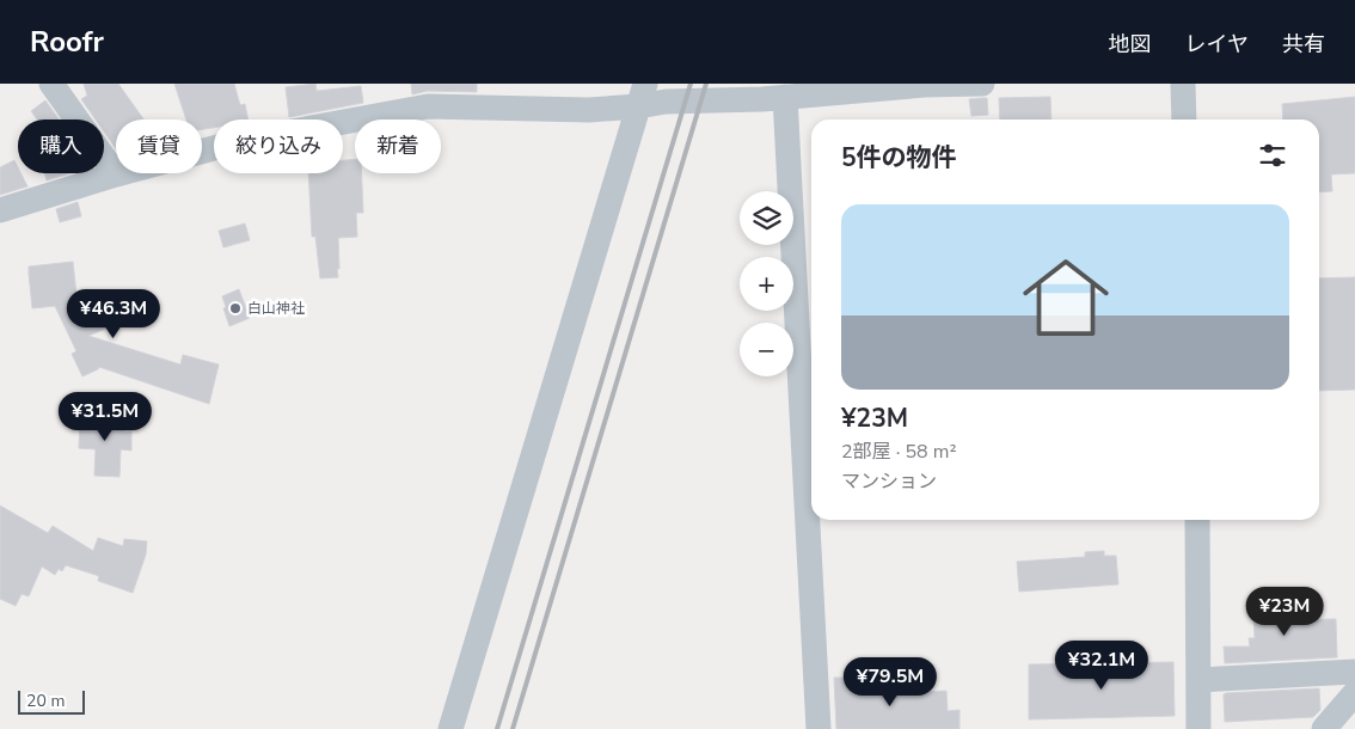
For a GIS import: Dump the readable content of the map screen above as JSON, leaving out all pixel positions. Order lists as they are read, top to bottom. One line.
{"places":["白山神社"],"scale_bar":"20 m","page":{"header":"Roofr","nav":["地図","レイヤ","共有"],"chip":["購入","賃貸","絞り込み","新着"],"heading":"5件の物件","map_buttons":["+","−"],"list":[{"name":"¥23M","note":"2部屋 · 58 m² · マンション"}],"price":["¥46.3M","¥31.5M","¥23M","¥32.1M","¥79.5M"],"scale":"20 m"}}
